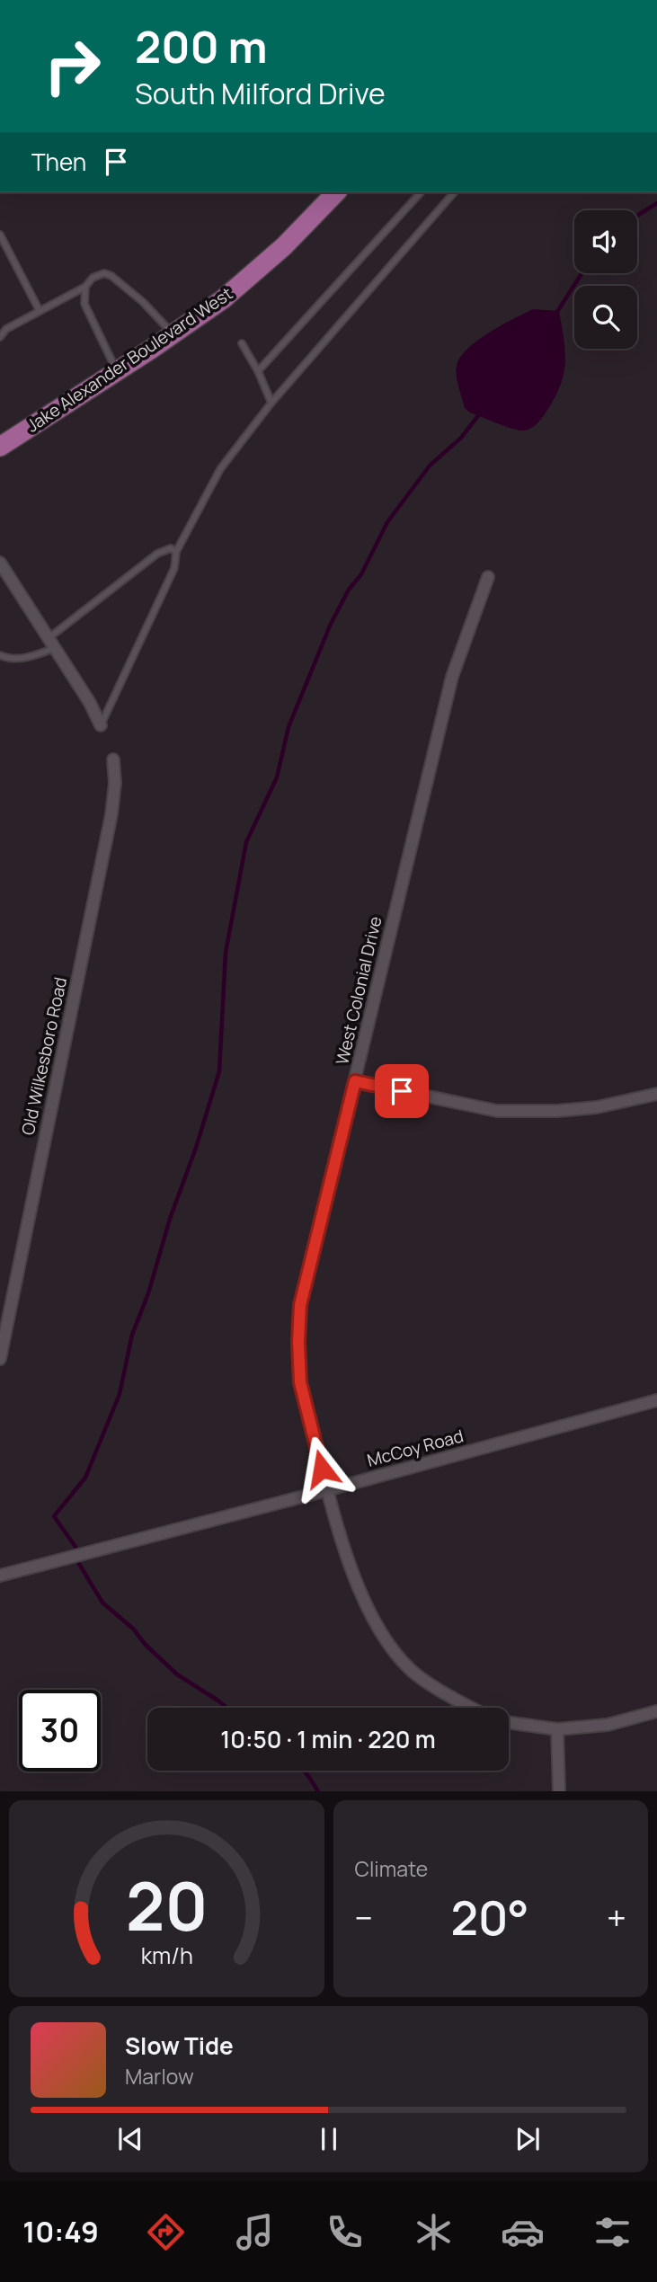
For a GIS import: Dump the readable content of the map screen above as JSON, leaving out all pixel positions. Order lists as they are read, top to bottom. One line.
{"streets":{"highway":["Jake Alexander Boulevard West"],"street":["West Colonial Drive","Old Wilkesboro Road","McCoy Road"]},"crossings":[["West Colonial Drive","McCoy Road"]],"page":{"turn":["200 m","South Milford Drive"],"then":"Then","limit":"30","trip":"10:50 · 1 min · 220 m","tile":"Climate","heat":["−","20°","+"],"song":["Slow Tide","Marlow"],"tabs":"10:49","gauge":["20","km/h"]}}
